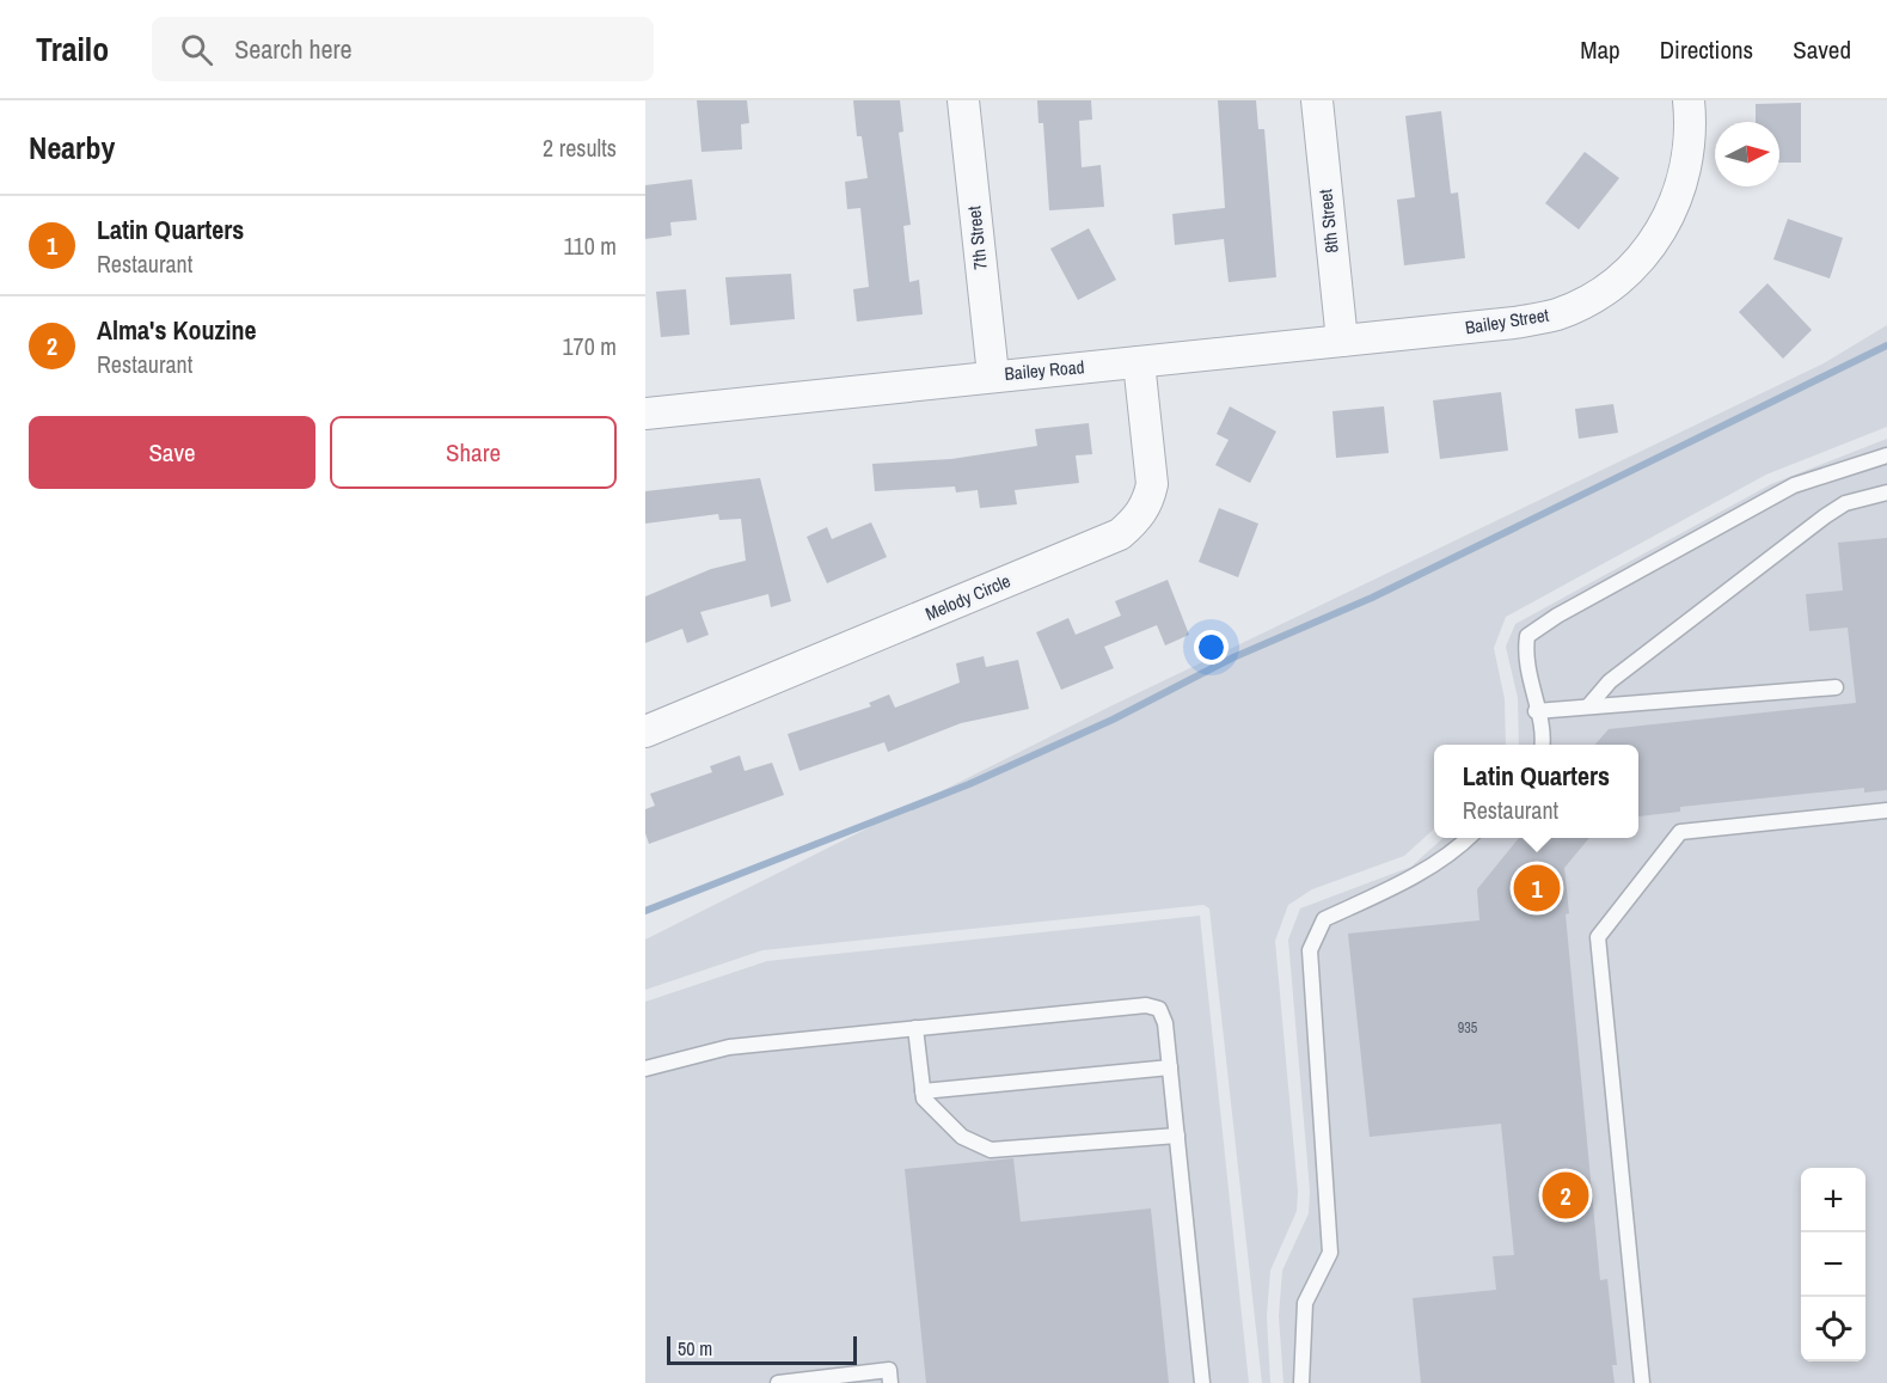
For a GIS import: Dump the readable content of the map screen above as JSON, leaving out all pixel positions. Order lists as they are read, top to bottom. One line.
{"streets":{"street":["8th Street","7th Street","Bailey Street","Bailey Road","Melody Circle"]},"crossings":[["8th Street","Bailey Road"],["7th Street","Bailey Road"],["Bailey Street","Bailey Road"],["Bailey Road","Melody Circle"]],"house_numbers":["935"],"scale_bar":"50 m","north":"right","page":{"header":"Trailo","search":"Search here","nav":["Map","Directions","Saved"],"heading":["Nearby","2 results"],"list":[{"mark":"1","name":"Latin Quarters","note":"Restaurant","value":"110 m"},{"mark":"2","name":"Alma's Kouzine","note":"Restaurant","value":"170 m"}],"buttons":["Save","Share"],"popup":["Latin Quarters","Restaurant"],"pins":["1","2"],"map_buttons":["+","−"],"scale":"50 m"}}
